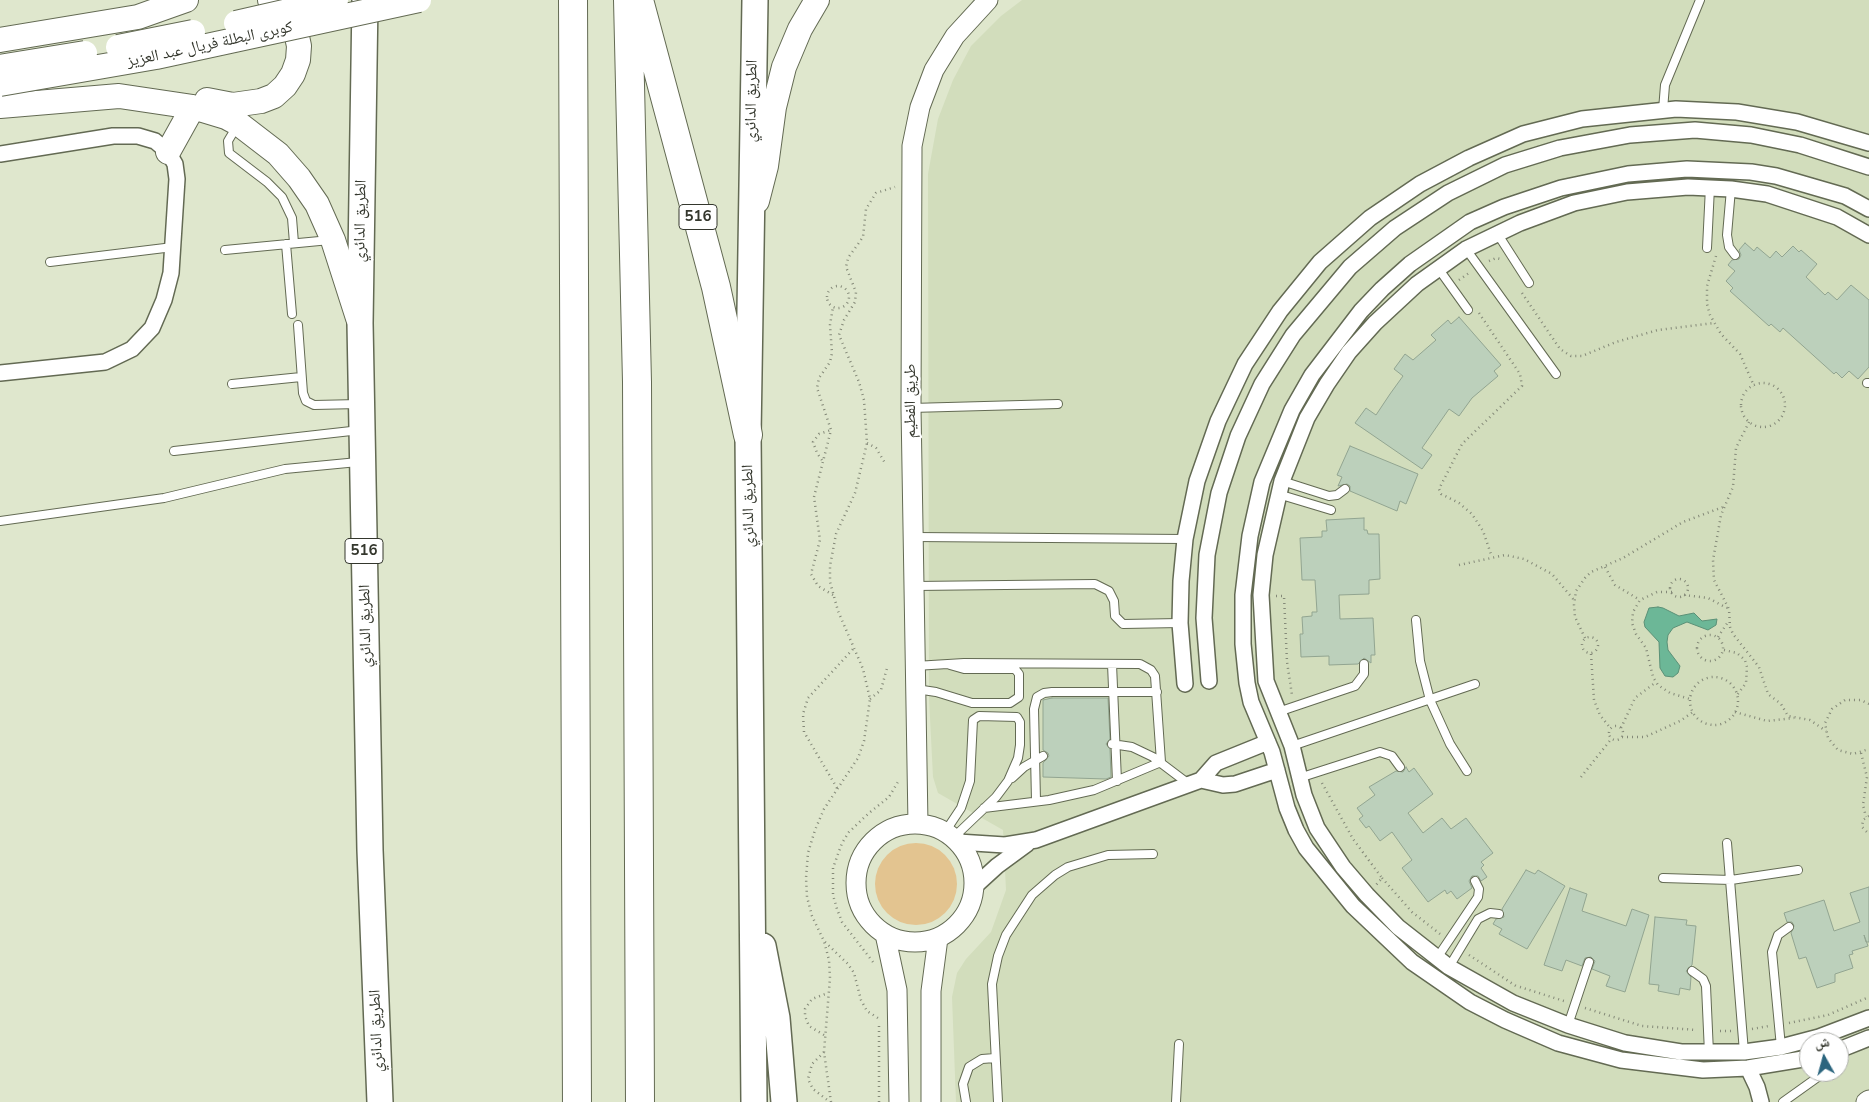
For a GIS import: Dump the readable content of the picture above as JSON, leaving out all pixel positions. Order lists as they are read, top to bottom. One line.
{"streets":{"highway":["الطريق الدائري","516"],"main road":["كوبرى البطلة فريال عبد العزيز"],"street":["طريق الفطيم"]},"crossings":[["الطريق الدائري","516"]],"north":"top"}
